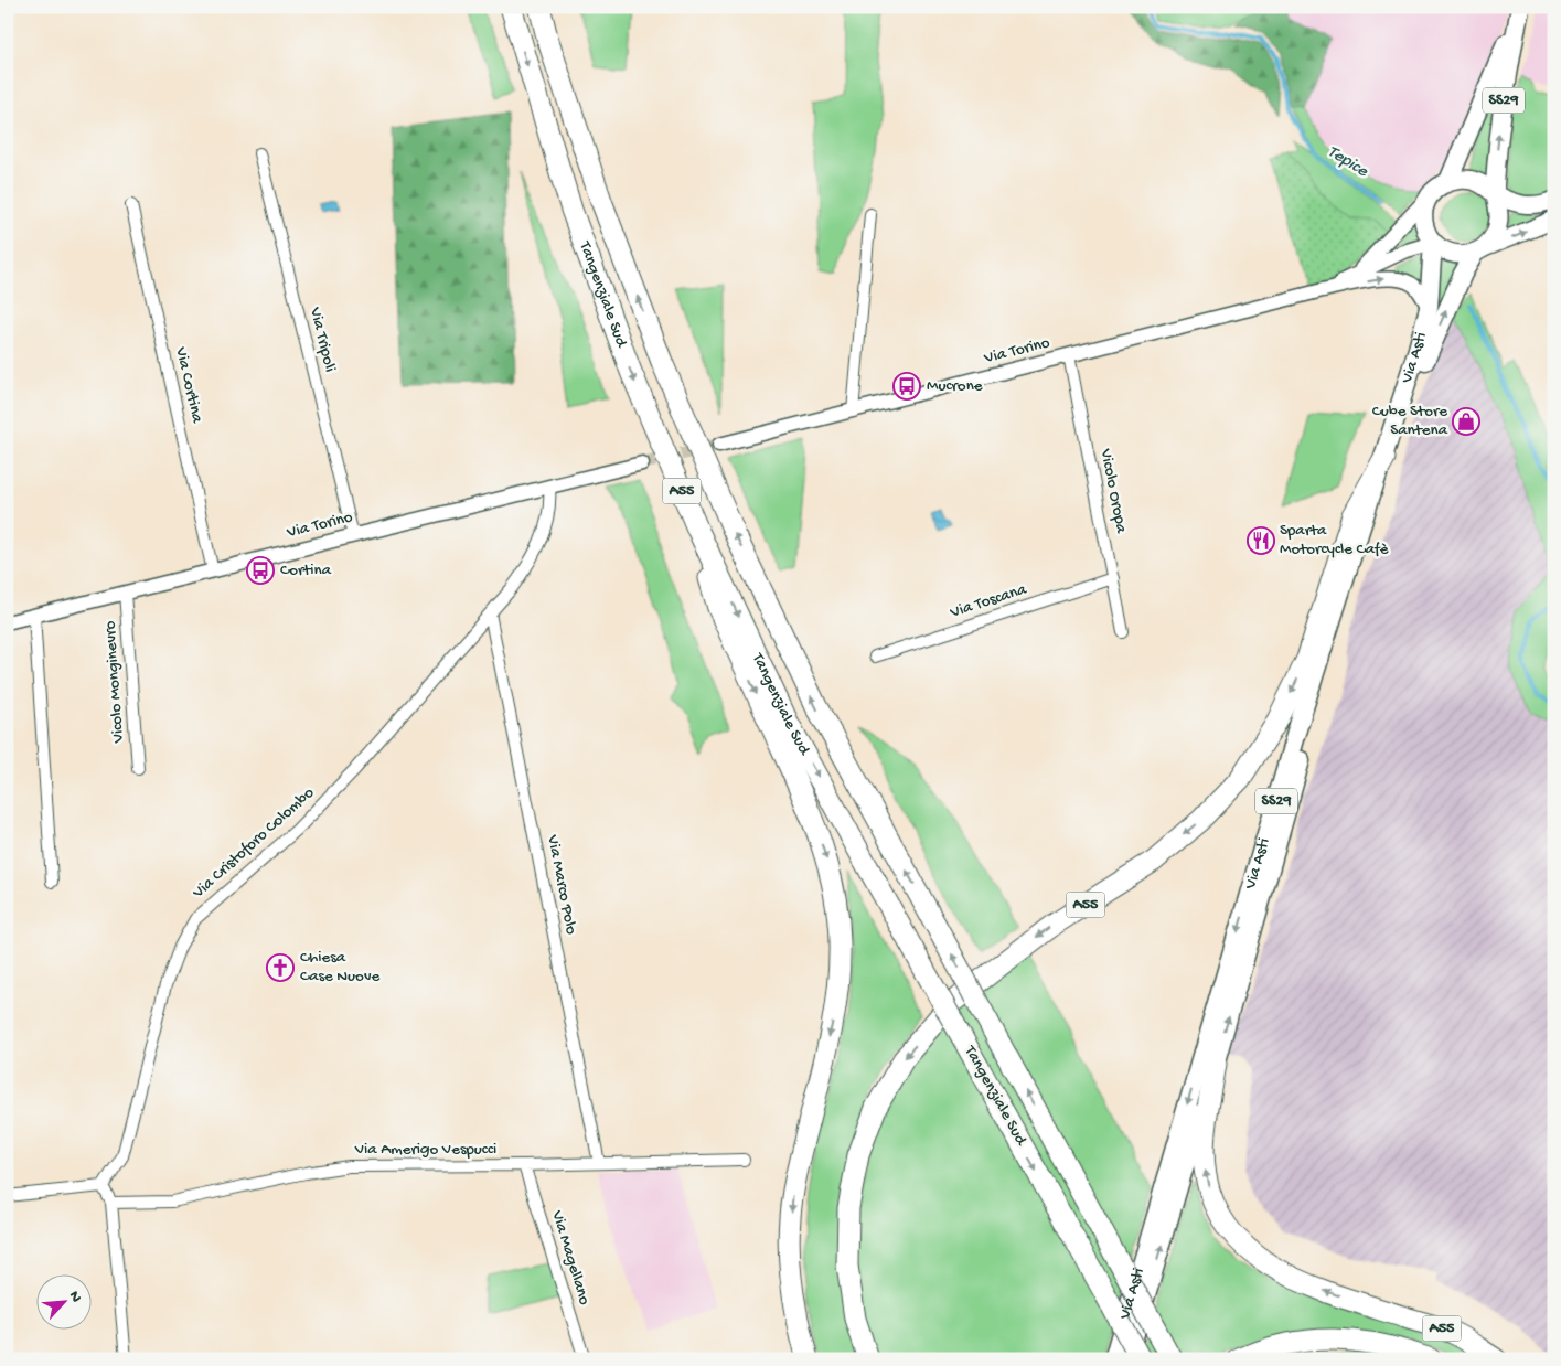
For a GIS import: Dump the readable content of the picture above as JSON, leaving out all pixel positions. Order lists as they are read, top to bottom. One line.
{"streets":{"highway":["Tangenziale Sud","A55"],"main road":["SS29","Via Asti"],"street":["Via Tripoli","Via Torino","Via Cortina","Vicolo Oropa","Via Toscana","Vicolo Monginevro","Via Cristoforo Colombo","Via Marco Polo","Via Amerigo Vespucci","Via Magellano"]},"crossings":[["SS29","Via Torino"],["SS29","Via Asti"],["Via Tripoli","Via Torino"],["Via Torino","Via Asti"],["Via Torino","Via Cortina"],["Via Torino","Vicolo Oropa"],["Via Torino","Vicolo Monginevro"],["Via Torino","Via Cristoforo Colombo"],["Via Asti","A55"],["Vicolo Oropa","Via Toscana"],["Via Cristoforo Colombo","Via Marco Polo"],["Via Marco Polo","Via Amerigo Vespucci"],["Via Amerigo Vespucci","Via Magellano"]],"water":["Tepice"],"places":{"bus stop":["Mucrone","Cortina"],"shop":["Cube Store Santena"],"restaurant":["Sparta Motorcycle Cafè"],"church":["Chiesa Case Nuove"]},"north":"top right"}
